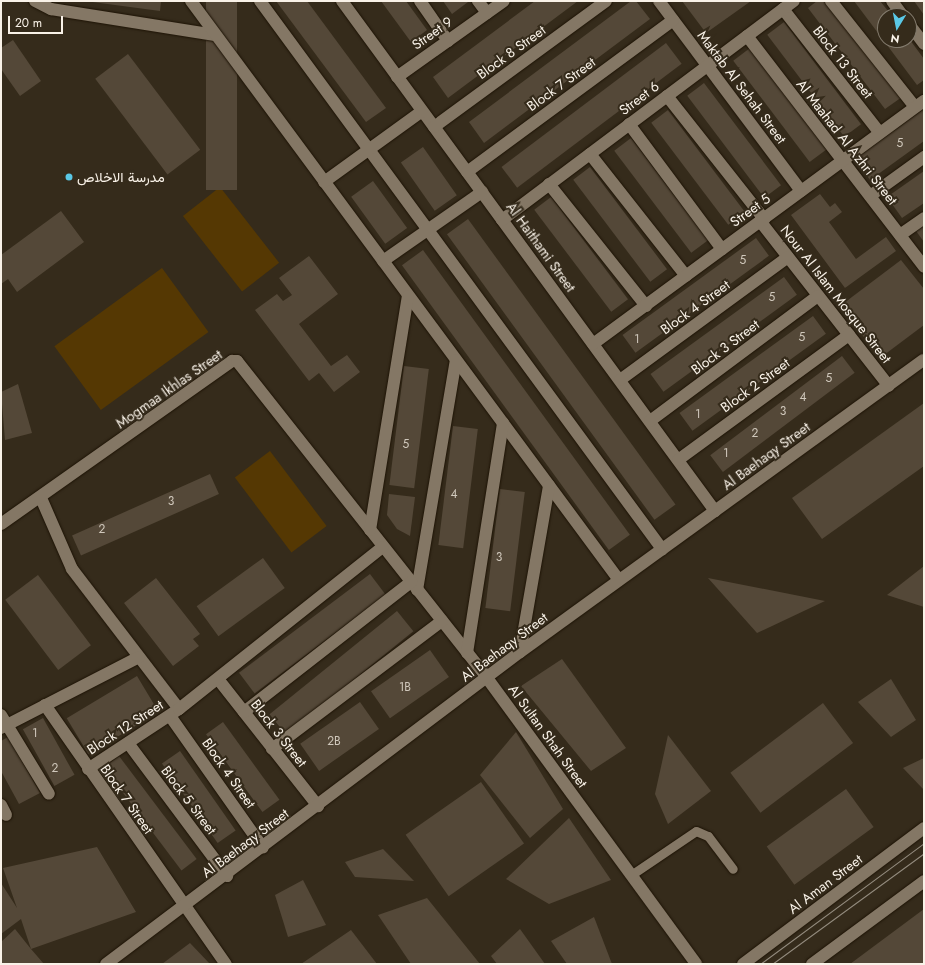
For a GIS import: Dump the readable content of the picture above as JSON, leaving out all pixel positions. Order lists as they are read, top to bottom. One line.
{"streets":{"street":["Street 9","Block 8 Street","Block 13 Street","Block 7 Street","Maktab Al Sehah Street","Street 6","Al Maahad Al Azhri Street","Street 5","Al Haithami Street","Nour Al Islam Mosque Street","Block 4 Street","Block 3 Street","Block 2 Street","Mogmaa Ikhlas Street","Al Baehaqy Street","Block 12 Street","Al Sultan Shah Street","Block 5 Street","Al Aman Street"]},"crossings":[["Street 9","Al Haithami Street"],["Block 8 Street","Al Haithami Street"],["Block 13 Street","Street 6"],["Block 13 Street","Street 5"],["Block 7 Street","Maktab Al Sehah Street"],["Block 7 Street","Al Haithami Street"],["Block 7 Street","Al Baehaqy Street"],["Block 7 Street","Block 12 Street"],["Maktab Al Sehah Street","Street 6"],["Maktab Al Sehah Street","Street 5"],["Street 6","Al Maahad Al Azhri Street"],["Street 6","Al Haithami Street"],["Street 6","Nour Al Islam Mosque Street"],["Al Maahad Al Azhri Street","Street 5"],["Street 5","Al Haithami Street"],["Street 5","Nour Al Islam Mosque Street"],["Al Haithami Street","Block 4 Street"],["Al Haithami Street","Block 3 Street"],["Al Haithami Street","Block 2 Street"],["Al Haithami Street","Al Baehaqy Street"],["Nour Al Islam Mosque Street","Block 4 Street"],["Nour Al Islam Mosque Street","Block 3 Street"],["Nour Al Islam Mosque Street","Block 2 Street"],["Nour Al Islam Mosque Street","Al Baehaqy Street"],["Block 4 Street","Mogmaa Ikhlas Street"],["Block 4 Street","Al Baehaqy Street"],["Block 4 Street","Block 12 Street"],["Block 3 Street","Al Baehaqy Street"],["Block 3 Street","Block 12 Street"],["Mogmaa Ikhlas Street","Al Sultan Shah Street"],["Al Baehaqy Street","Al Sultan Shah Street"],["Al Baehaqy Street","Block 5 Street"],["Block 12 Street","Al Sultan Shah Street"],["Block 12 Street","Block 5 Street"]],"places":["مدرسة الاخلاص"],"house_numbers":["5","5","5","5","1","5","4","3","1","2","5","1","4","3","2","3","1B","1","2B","2"],"scale_bar":"20 m","north":"bottom"}
